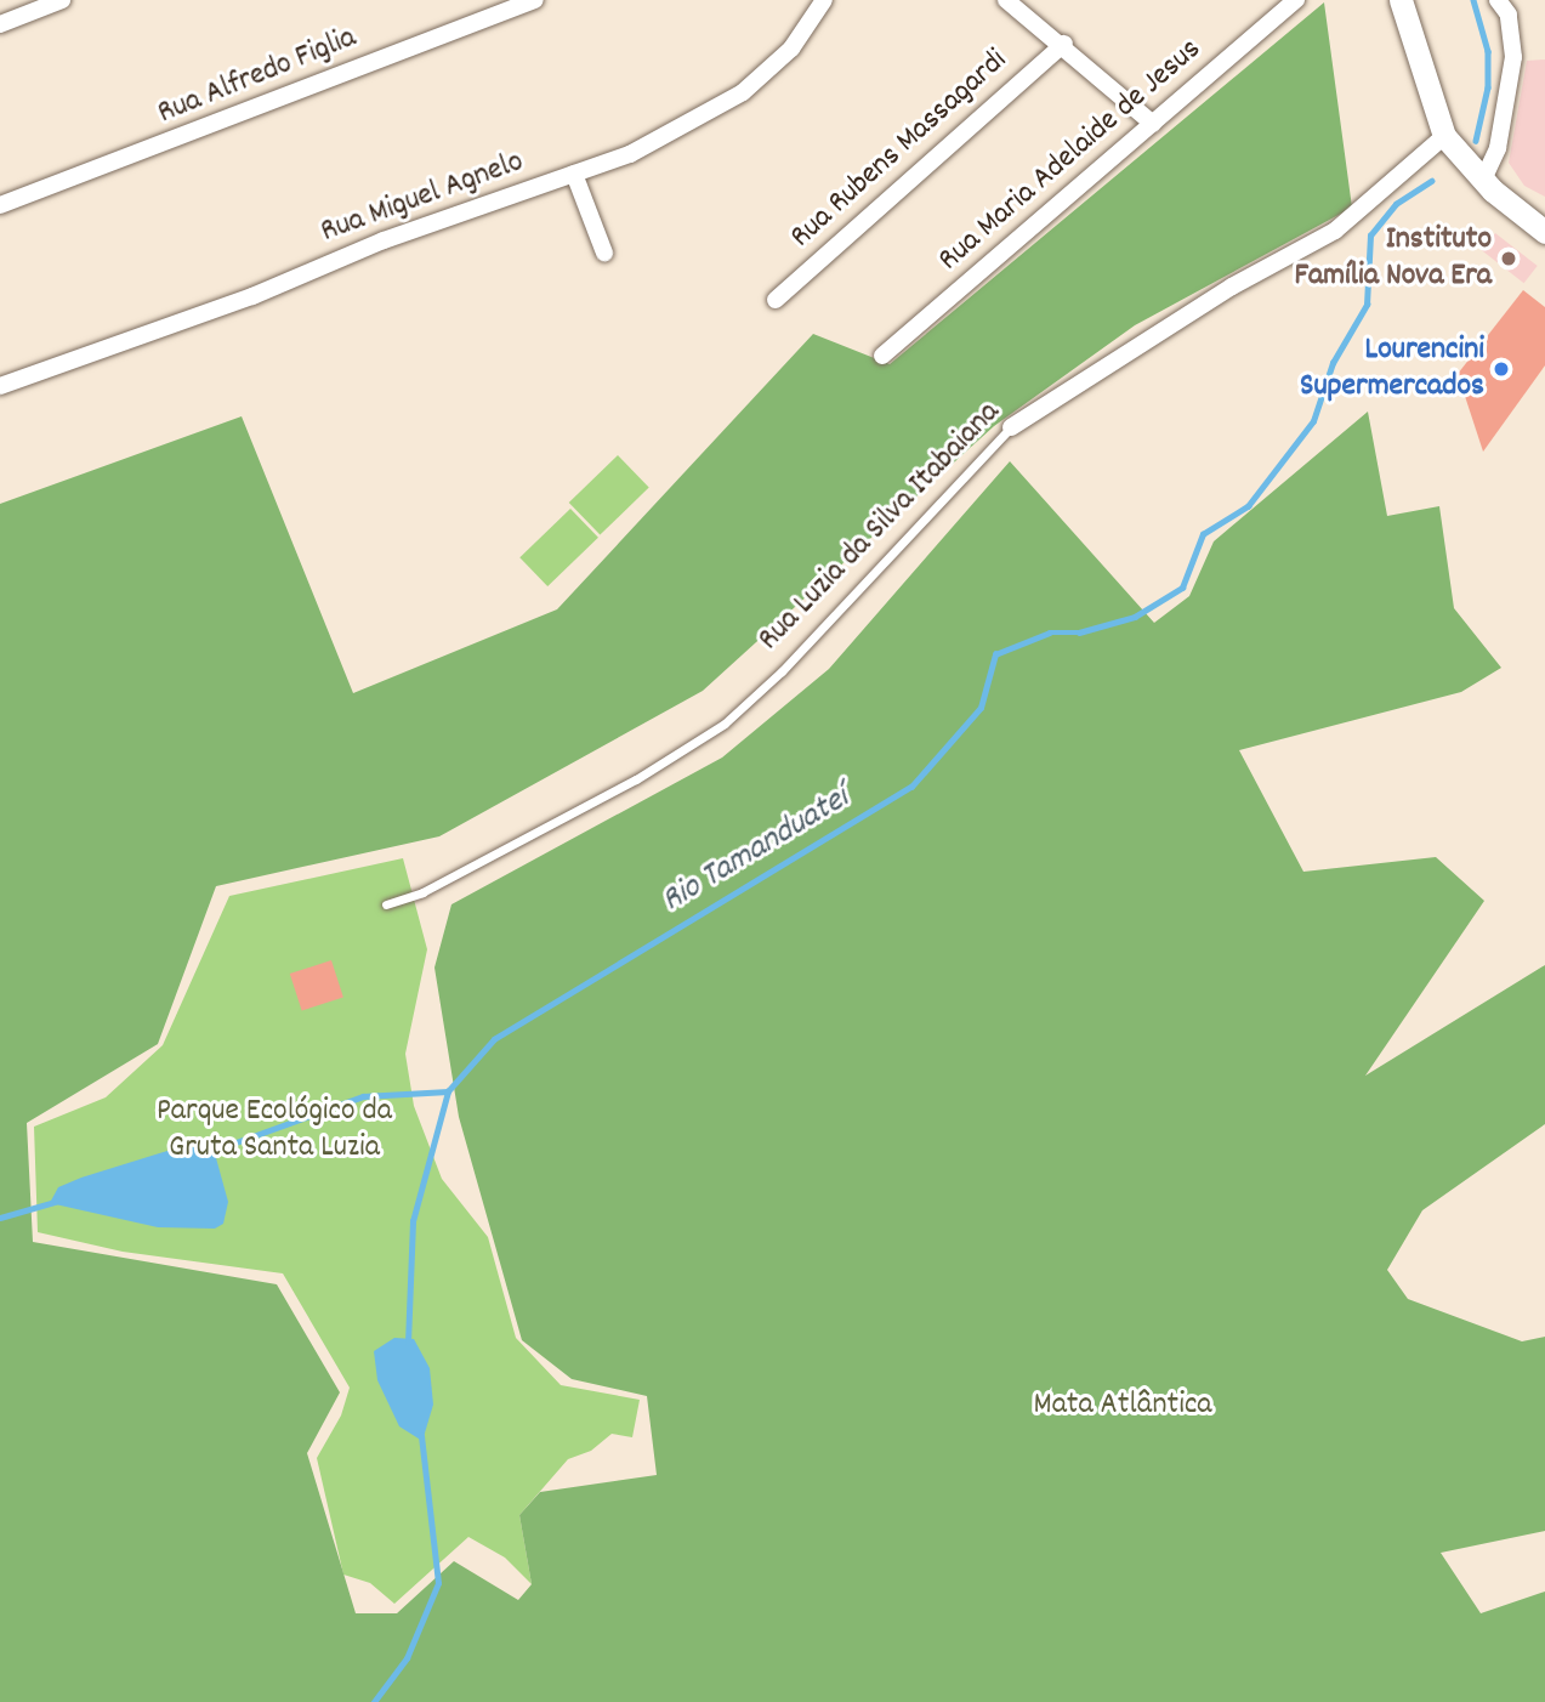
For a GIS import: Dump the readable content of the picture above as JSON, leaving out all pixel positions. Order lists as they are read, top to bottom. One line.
{"streets":{"street":["Rua Alfredo Figlia","Rua Rubens Massagardi","Rua Maria Adelaide de Jesus","Rua Miguel Agnelo","Rua Luzia da Silva Itabaiana"]},"water":["Rio Tamanduateí"],"parks":["Parque Ecológico da Gruta Santa Luzia","Mata Atlântica"],"places":["Instituto Família Nova Era","Lourencini Supermercados"]}
